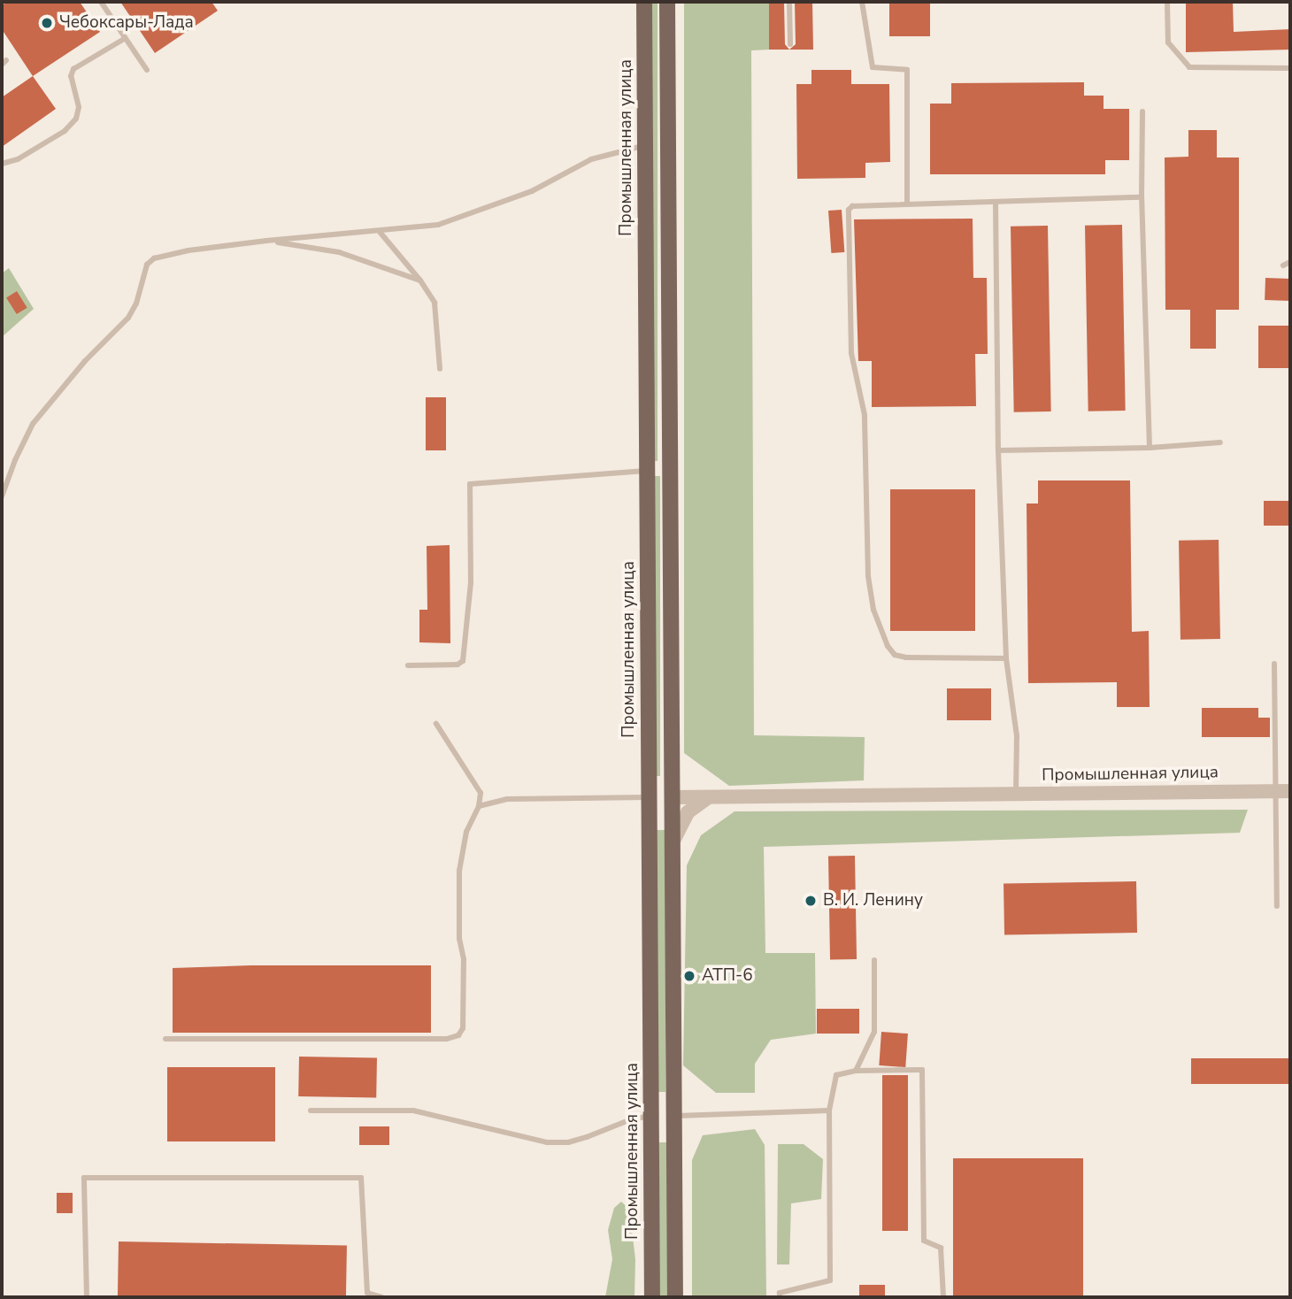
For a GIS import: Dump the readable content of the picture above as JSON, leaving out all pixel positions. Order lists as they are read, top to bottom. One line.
{"streets":{"main road":["Промышленная улица"]},"places":["Чебоксары-Лада","В. И. Ленину","АТП-6"]}
